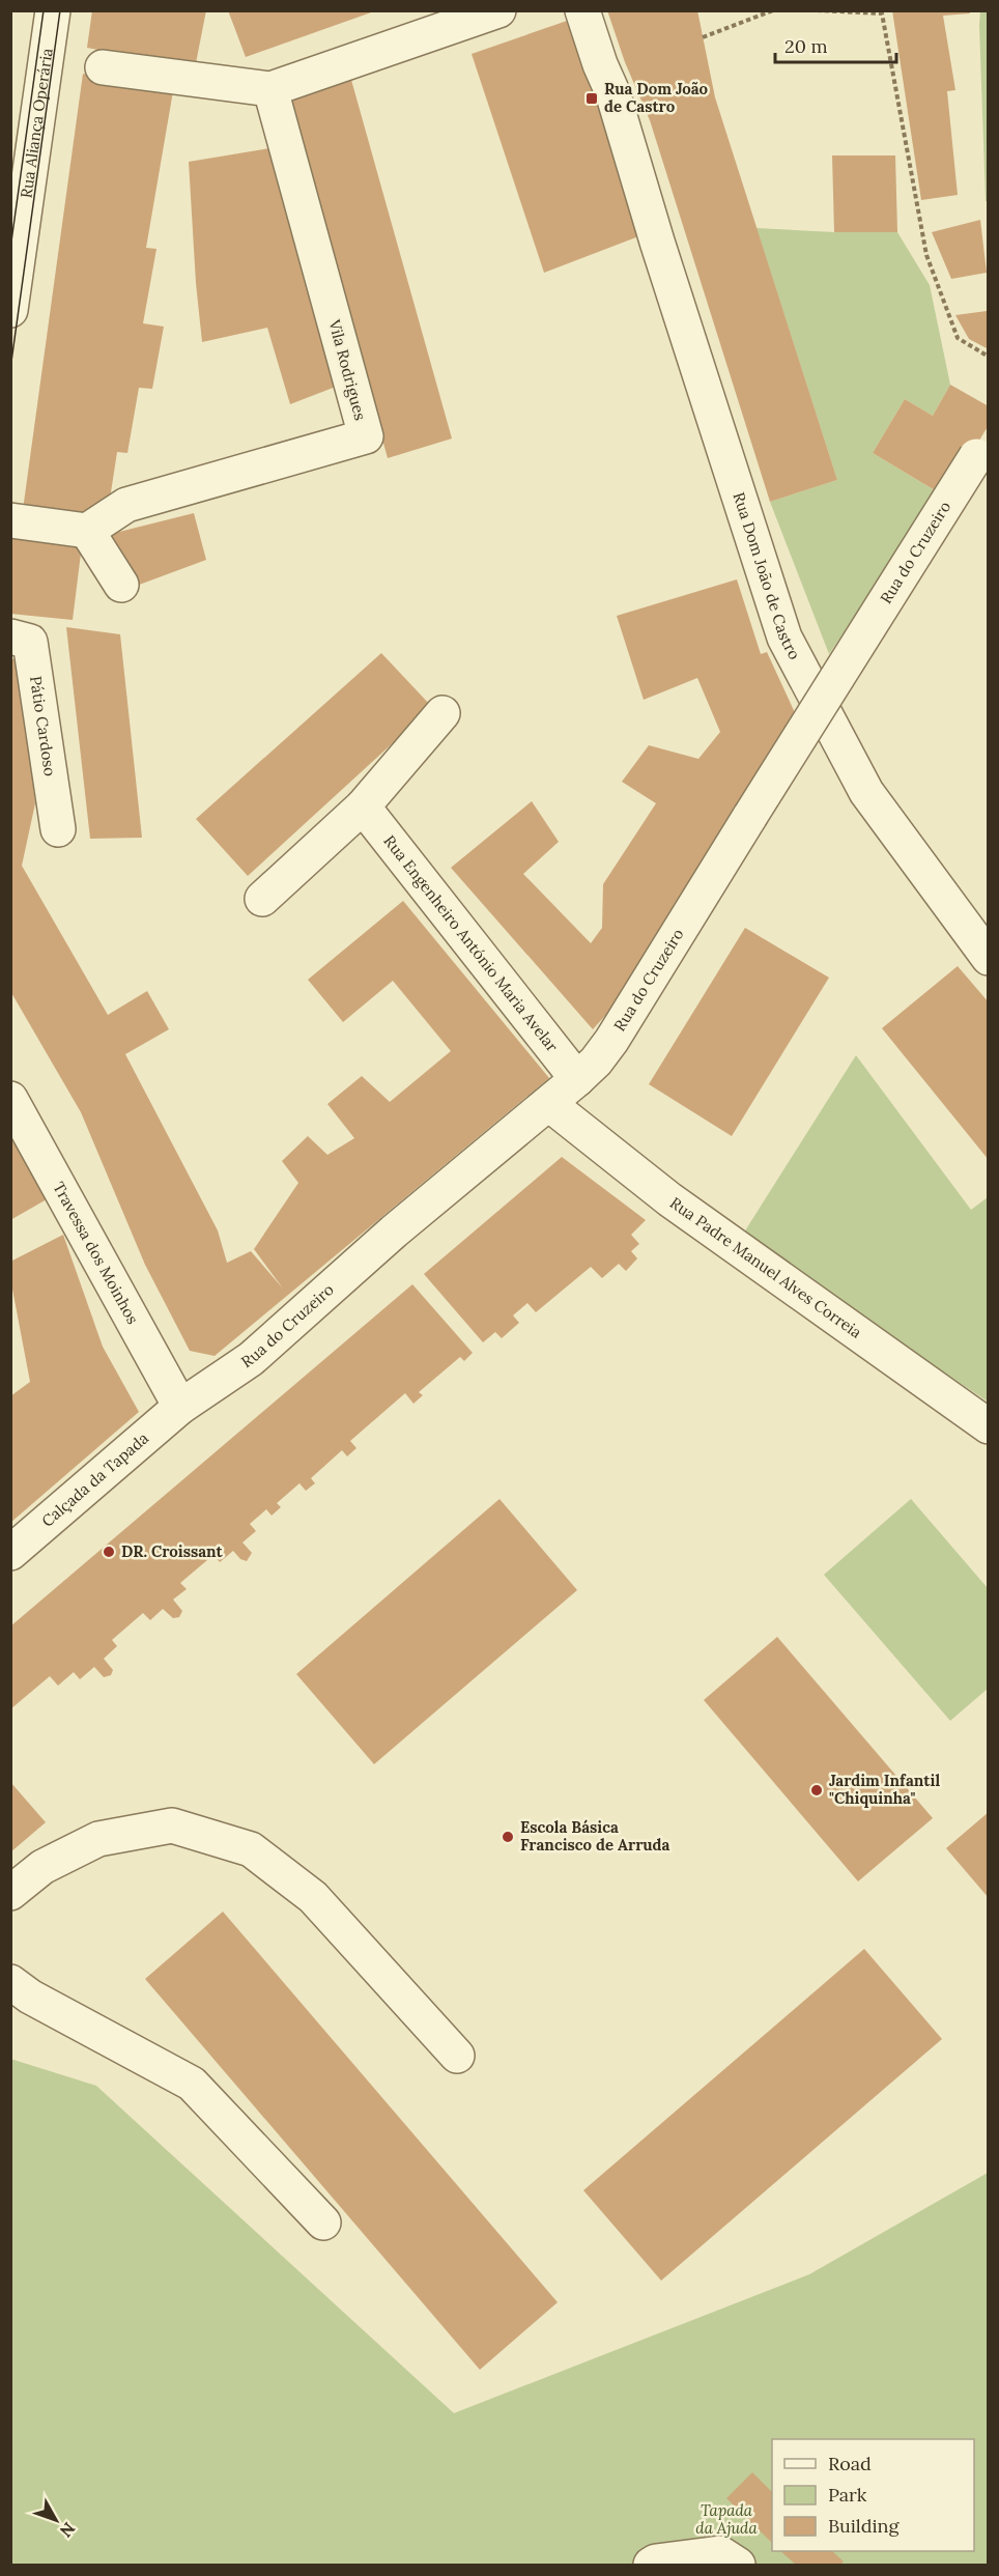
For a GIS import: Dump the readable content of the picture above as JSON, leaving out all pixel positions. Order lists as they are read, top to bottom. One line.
{"streets":{"street":["Rua Aliança Operária","Vila Rodrigues","Rua do Cruzeiro","Rua Dom João de Castro","Pátio Cardoso","Rua Engenheiro António Maria Avelar","Travessa dos Moinhos","Rua Padre Manuel Alves Correia","Calçada da Tapada"]},"crossings":[["Rua do Cruzeiro","Rua Engenheiro António Maria Avelar"],["Rua do Cruzeiro","Travessa dos Moinhos"],["Rua do Cruzeiro","Rua Padre Manuel Alves Correia"],["Rua do Cruzeiro","Calçada da Tapada"],["Travessa dos Moinhos","Calçada da Tapada"]],"parks":["Tapada da Ajuda"],"places":{"transit":["Rua Dom João de Castro"],"other":["DR. Croissant","Jardim Infantil \"Chiquinha\"","Escola Básica Francisco de Arruda"]},"legend":["Road","Park","Building"],"scale_bar":"20 m","north":"bottom right"}
